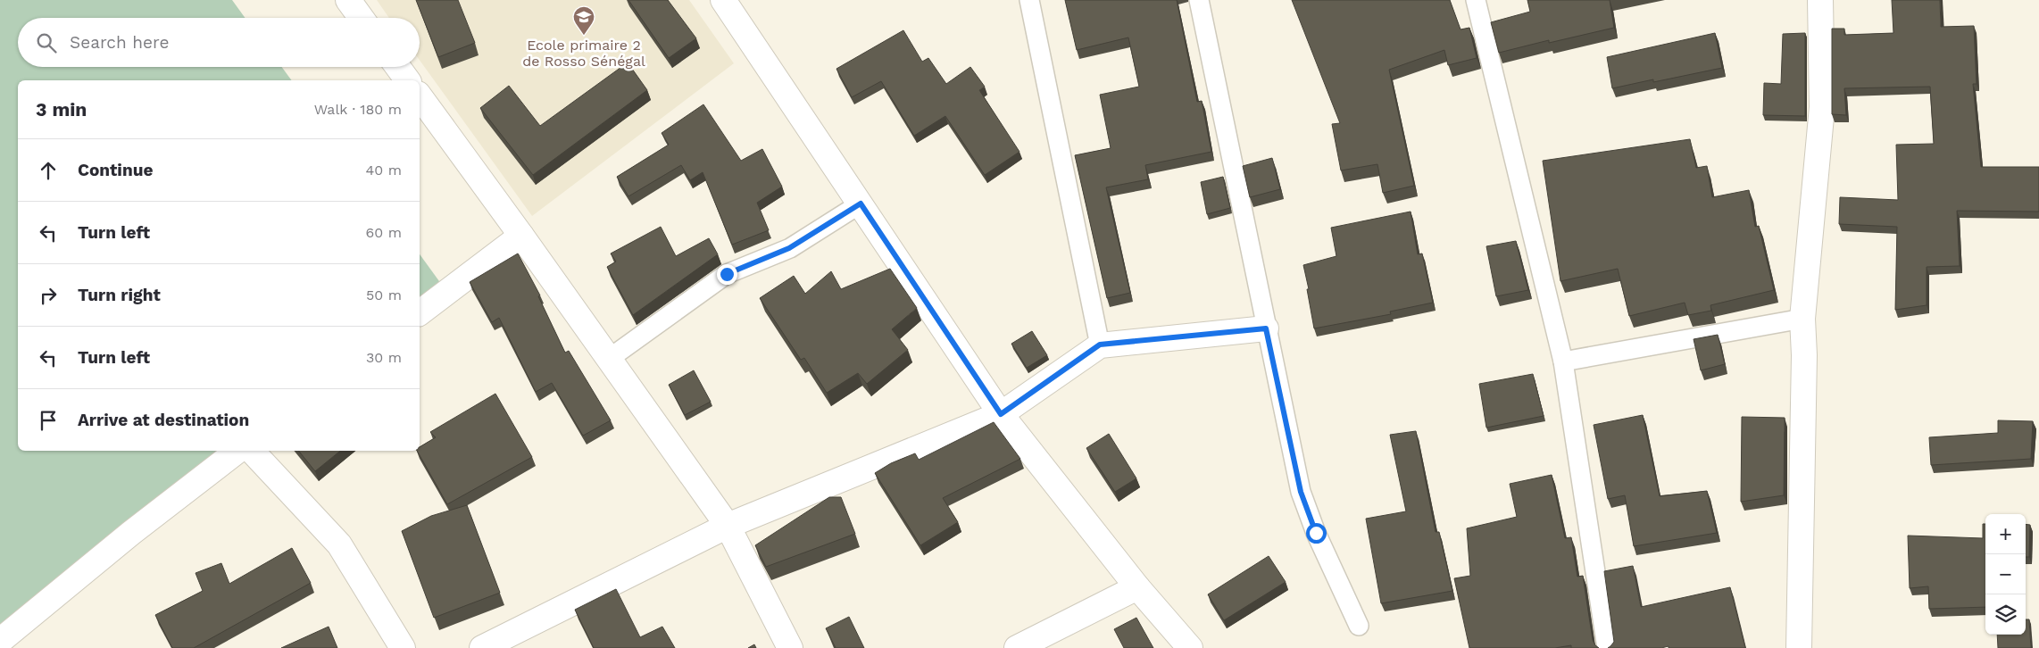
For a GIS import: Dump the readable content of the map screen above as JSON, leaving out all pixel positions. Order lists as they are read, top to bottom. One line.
{"places":{"school or university":["Ecole primaire 2 de Rosso Sénégal"]},"page":{"search":"Search here","heading":["3 min","Walk · 180 m"],"list":[["Continue","40 m"],["Turn left","60 m"],["Turn right","50 m"],["Turn left","30 m"],"Arrive at destination"],"map_buttons":["+","−"]}}
